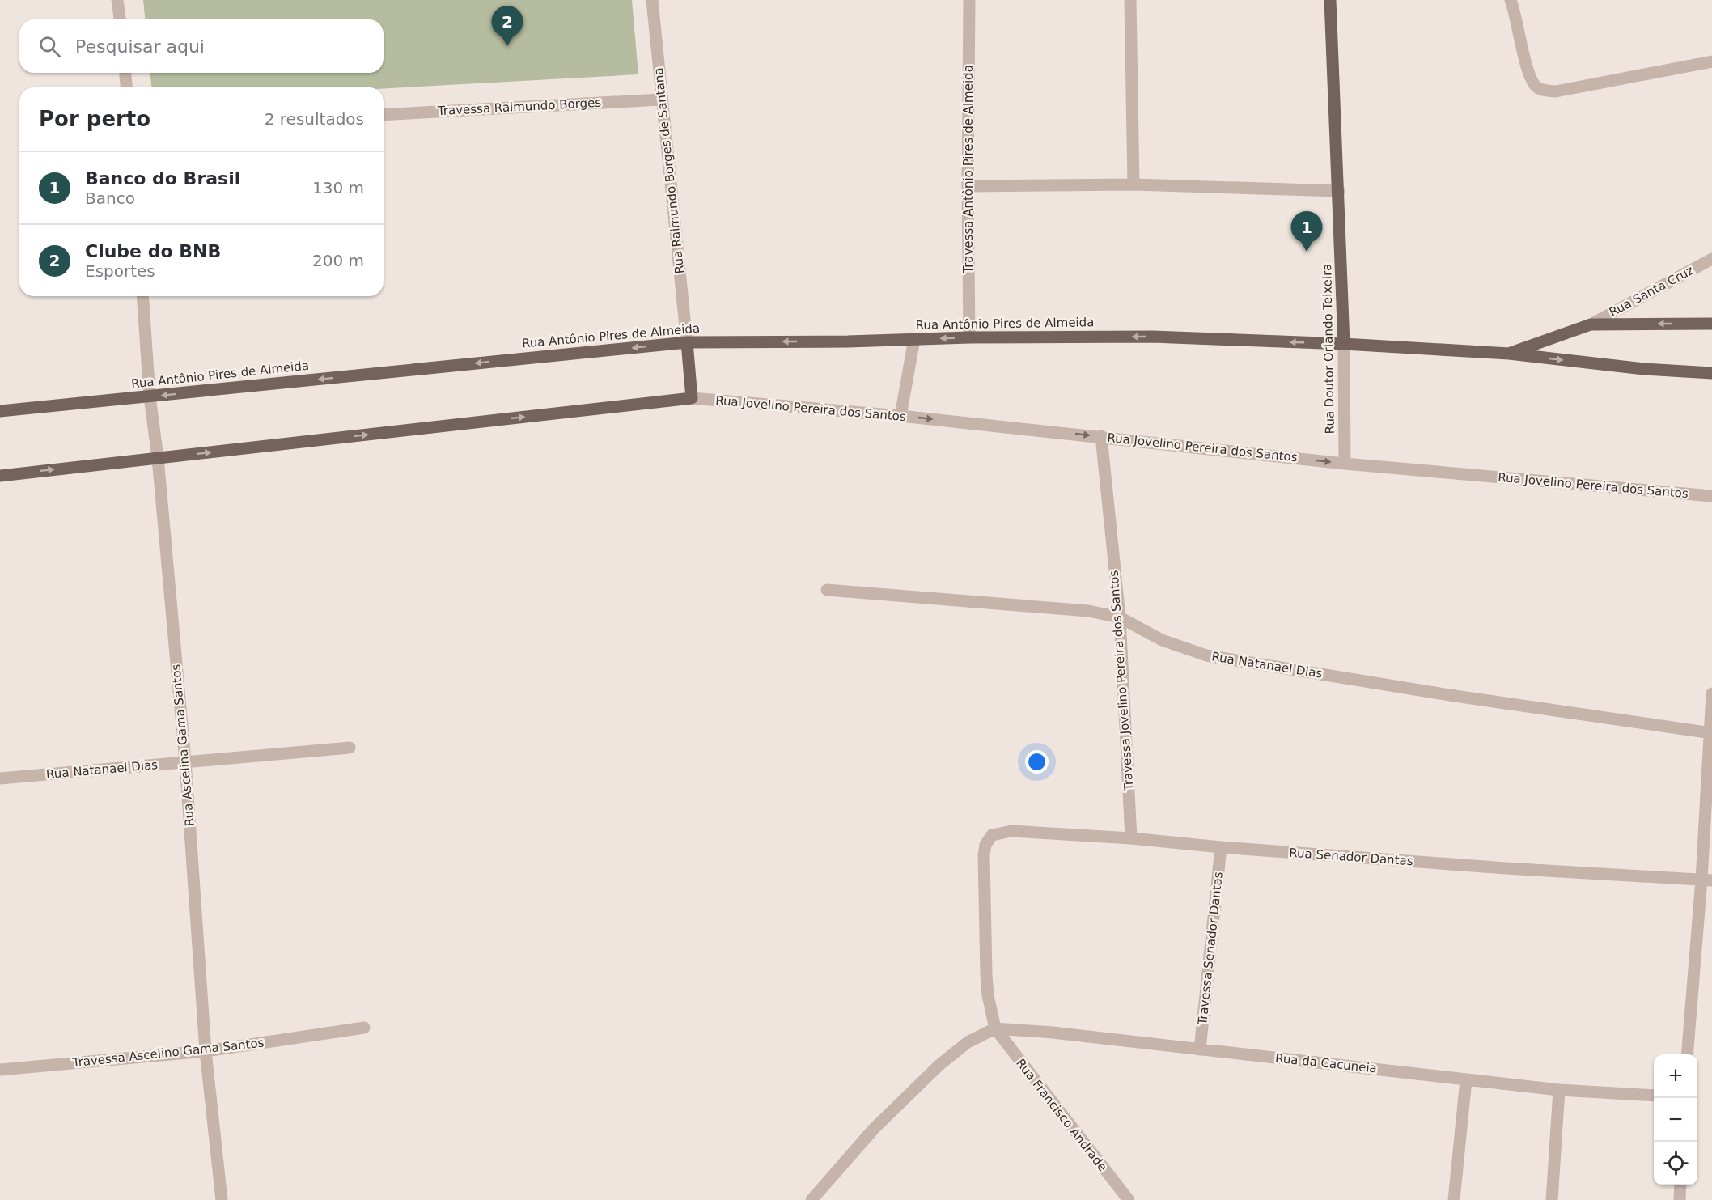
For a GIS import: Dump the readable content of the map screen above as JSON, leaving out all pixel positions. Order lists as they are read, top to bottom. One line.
{"streets":{"main road":["Rua Antônio Pires de Almeida","Rua Doutor Orlando Teixeira"],"street":["Travessa Raimundo Borges","Travessa Antônio Pires de Almeida","Rua Raimundo Borges de Santana","Rua Santa Cruz","Rua Jovelino Pereira dos Santos","Rua Natanael Dias","Travessa Jovelino Pereira dos Santos","Rua Ascelina Gama Santos","Rua Senador Dantas","Travessa Senador Dantas","Travessa Ascelino Gama Santos","Rua da Cacuneia","Rua Francisco Andrade"]},"crossings":[["Travessa Raimundo Borges","Rua Raimundo Borges de Santana"],["Travessa Antônio Pires de Almeida","Rua Antônio Pires de Almeida"],["Rua Raimundo Borges de Santana","Rua Antônio Pires de Almeida"],["Rua Antônio Pires de Almeida","Rua Doutor Orlando Teixeira"],["Rua Antônio Pires de Almeida","Rua Ascelina Gama Santos"],["Rua Doutor Orlando Teixeira","Rua Jovelino Pereira dos Santos"],["Rua Jovelino Pereira dos Santos","Travessa Jovelino Pereira dos Santos"],["Rua Natanael Dias","Travessa Jovelino Pereira dos Santos"],["Rua Natanael Dias","Rua Ascelina Gama Santos"],["Travessa Jovelino Pereira dos Santos","Rua Senador Dantas"],["Rua Ascelina Gama Santos","Travessa Ascelino Gama Santos"],["Rua Senador Dantas","Travessa Senador Dantas"],["Rua Senador Dantas","Rua da Cacuneia"],["Rua Senador Dantas","Rua Francisco Andrade"],["Travessa Senador Dantas","Rua da Cacuneia"],["Rua da Cacuneia","Rua Francisco Andrade"]],"one_way":["Rua Jovelino Pereira dos Santos"],"page":{"pins":["2","1"],"search":"Pesquisar aqui","heading":["Por perto","2 resultados"],"list":[{"mark":"1","name":"Banco do Brasil","note":"Banco","value":"130 m"},{"mark":"2","name":"Clube do BNB","note":"Esportes","value":"200 m"}],"map_buttons":["+","−"]}}
